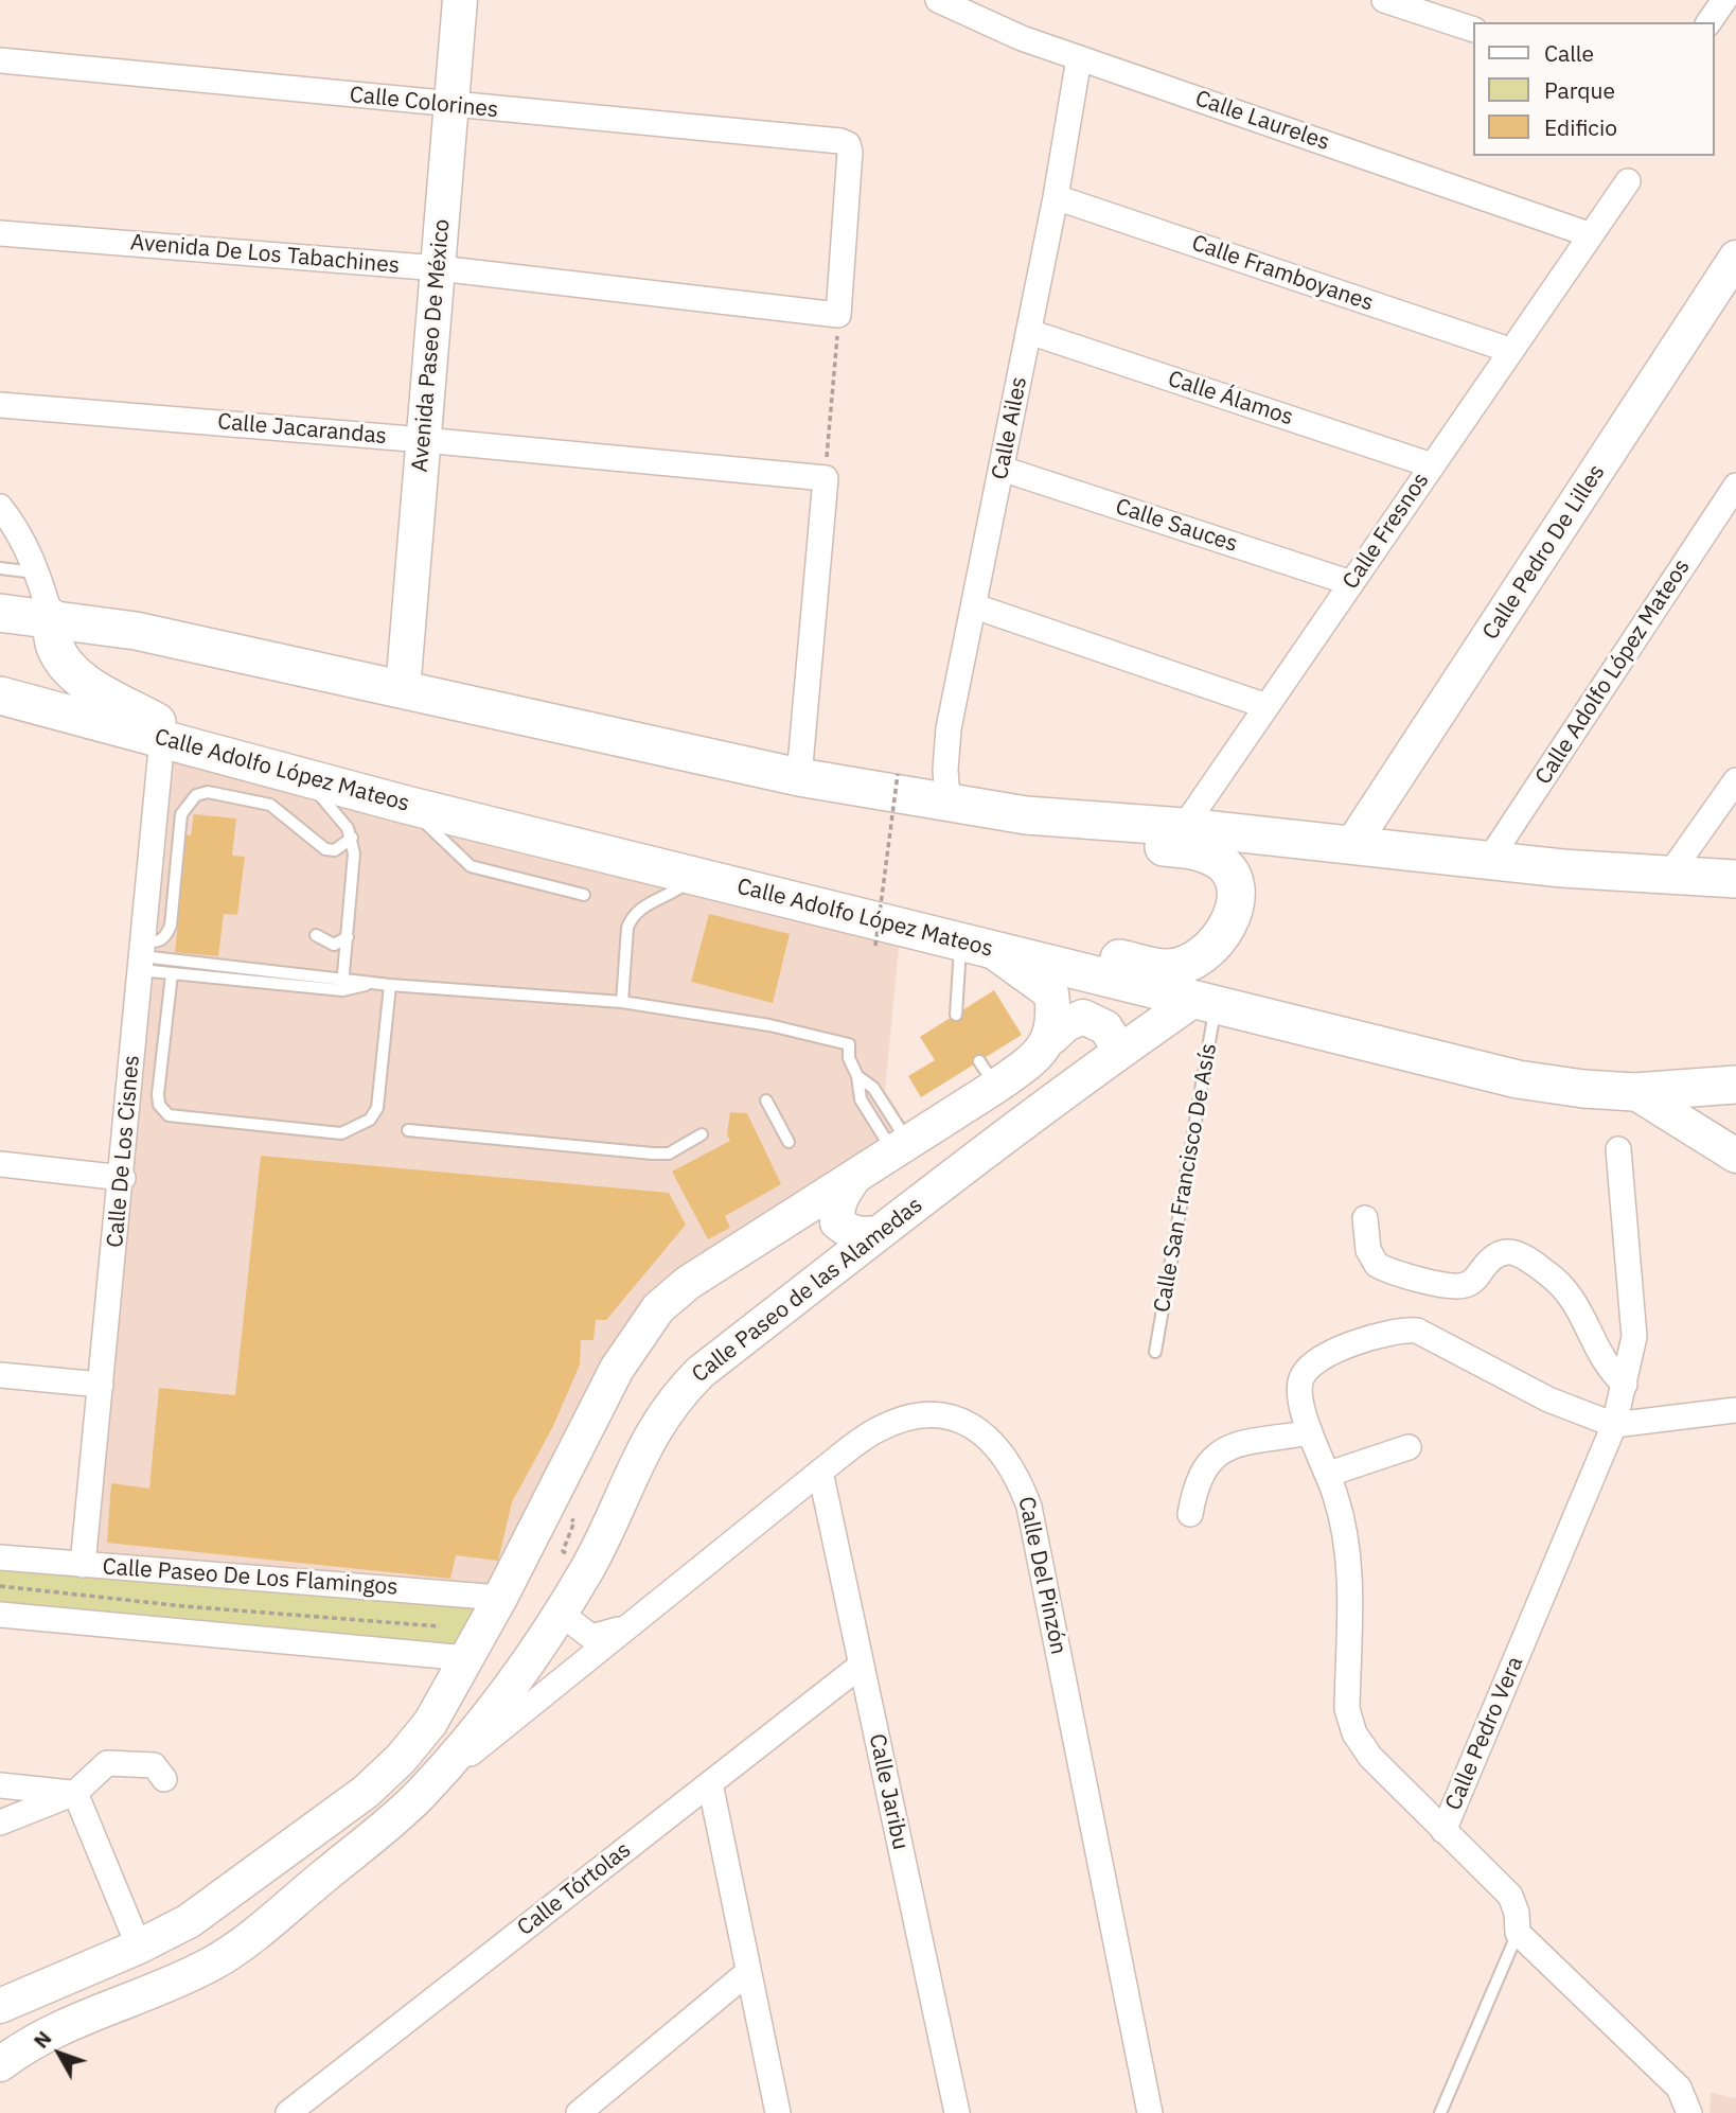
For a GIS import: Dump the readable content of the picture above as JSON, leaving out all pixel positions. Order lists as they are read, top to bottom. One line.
{"streets":{"main road":["Calle Adolfo López Mateos"],"street":["Calle Colorines","Calle Laureles","Avenida De Los Tabachines","Calle Framboyanes","Avenida Paseo De México","Calle Álamos","Calle Ailes","Calle Jacarandas","Calle Sauces","Calle Fresnos","Calle Pedro De Lilles","Calle De Los Cisnes","Calle Paseo de las Alamedas","Calle Del Pinzón","Calle Paseo De Los Flamingos","Calle Pedro Vera","Calle Jaribu","Calle Tórtolas"],"lane":["Calle San Francisco De Asís"]},"crossings":[["Calle Colorines","Avenida De Los Tabachines"],["Calle Colorines","Avenida Paseo De México"],["Calle Laureles","Calle Ailes"],["Calle Laureles","Calle Fresnos"],["Avenida De Los Tabachines","Avenida Paseo De México"],["Calle Framboyanes","Calle Ailes"],["Calle Framboyanes","Calle Fresnos"],["Avenida Paseo De México","Calle Jacarandas"],["Calle Álamos","Calle Ailes"],["Calle Álamos","Calle Fresnos"],["Calle Ailes","Calle Sauces"],["Calle Sauces","Calle Fresnos"],["Calle Adolfo López Mateos","Calle De Los Cisnes"],["Calle Adolfo López Mateos","Calle San Francisco De Asís"],["Calle Adolfo López Mateos","Calle Paseo de las Alamedas"],["Calle De Los Cisnes","Calle Paseo De Los Flamingos"],["Calle San Francisco De Asís","Calle Paseo de las Alamedas"],["Calle Paseo de las Alamedas","Calle Del Pinzón"],["Calle Del Pinzón","Calle Jaribu"],["Calle Jaribu","Calle Tórtolas"]],"legend":["Calle","Parque","Edificio"],"north":"top left"}
